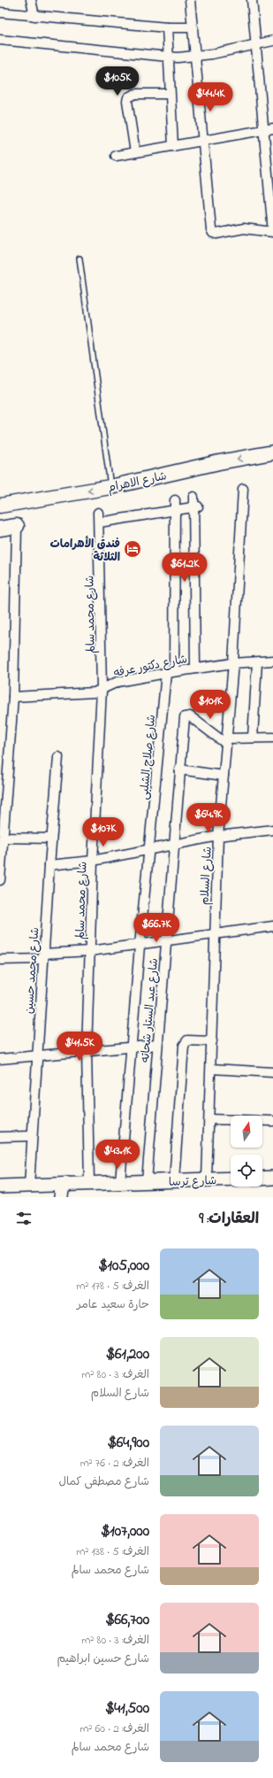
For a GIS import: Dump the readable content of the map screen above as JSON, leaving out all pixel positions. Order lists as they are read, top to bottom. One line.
{"streets":{"main road":["شارع الاهرام","شارع ترسا"],"street":["شارع محمد سالم","شارع دكتور عرفه","شارع صلاح الشلبى","شارع السلام","شارع محمد حسين","شارع عبد الستار شحاته"]},"crossings":[["شارع محمد سالم","شارع دكتور عرفه"],["شارع محمد سالم","شارع ترسا"],["شارع دكتور عرفه","شارع صلاح الشلبى"],["شارع دكتور عرفه","شارع السلام"],["شارع صلاح الشلبى","شارع ترسا"],["شارع السلام","شارع عبد الستار شحاته"],["شارع السلام","شارع ترسا"],["شارع محمد حسين","شارع ترسا"],["شارع عبد الستار شحاته","شارع ترسا"]],"one_way":["شارع الاهرام"],"places":{"hotel":["فندق الأهرامات الثلاثة"]},"north":"top","page":{"price":["$105K","$44.4K","$61.2K","$101K","$64.9K","$107K","$66.7K","$41.5K","$43.1K"],"heading":"العقارات: 9","list":[{"name":"$105,000","note":"الغرف: 5 · 178 m² · حارة سعيد عامر"},{"name":"$61,200","note":"الغرف: 3 · 80 m² · شارع السلام"},{"name":"$64,900","note":"الغرف: 2 · 76 m² · شارع مصطفى كمال"},{"name":"$107,000","note":"الغرف: 5 · 138 m² · شارع محمد سالم"},{"name":"$66,700","note":"الغرف: 3 · 80 m² · شارع حسين ابراهيم"},{"name":"$41,500","note":"الغرف: 2 · 60 m² · شارع محمد سالم"}]}}
